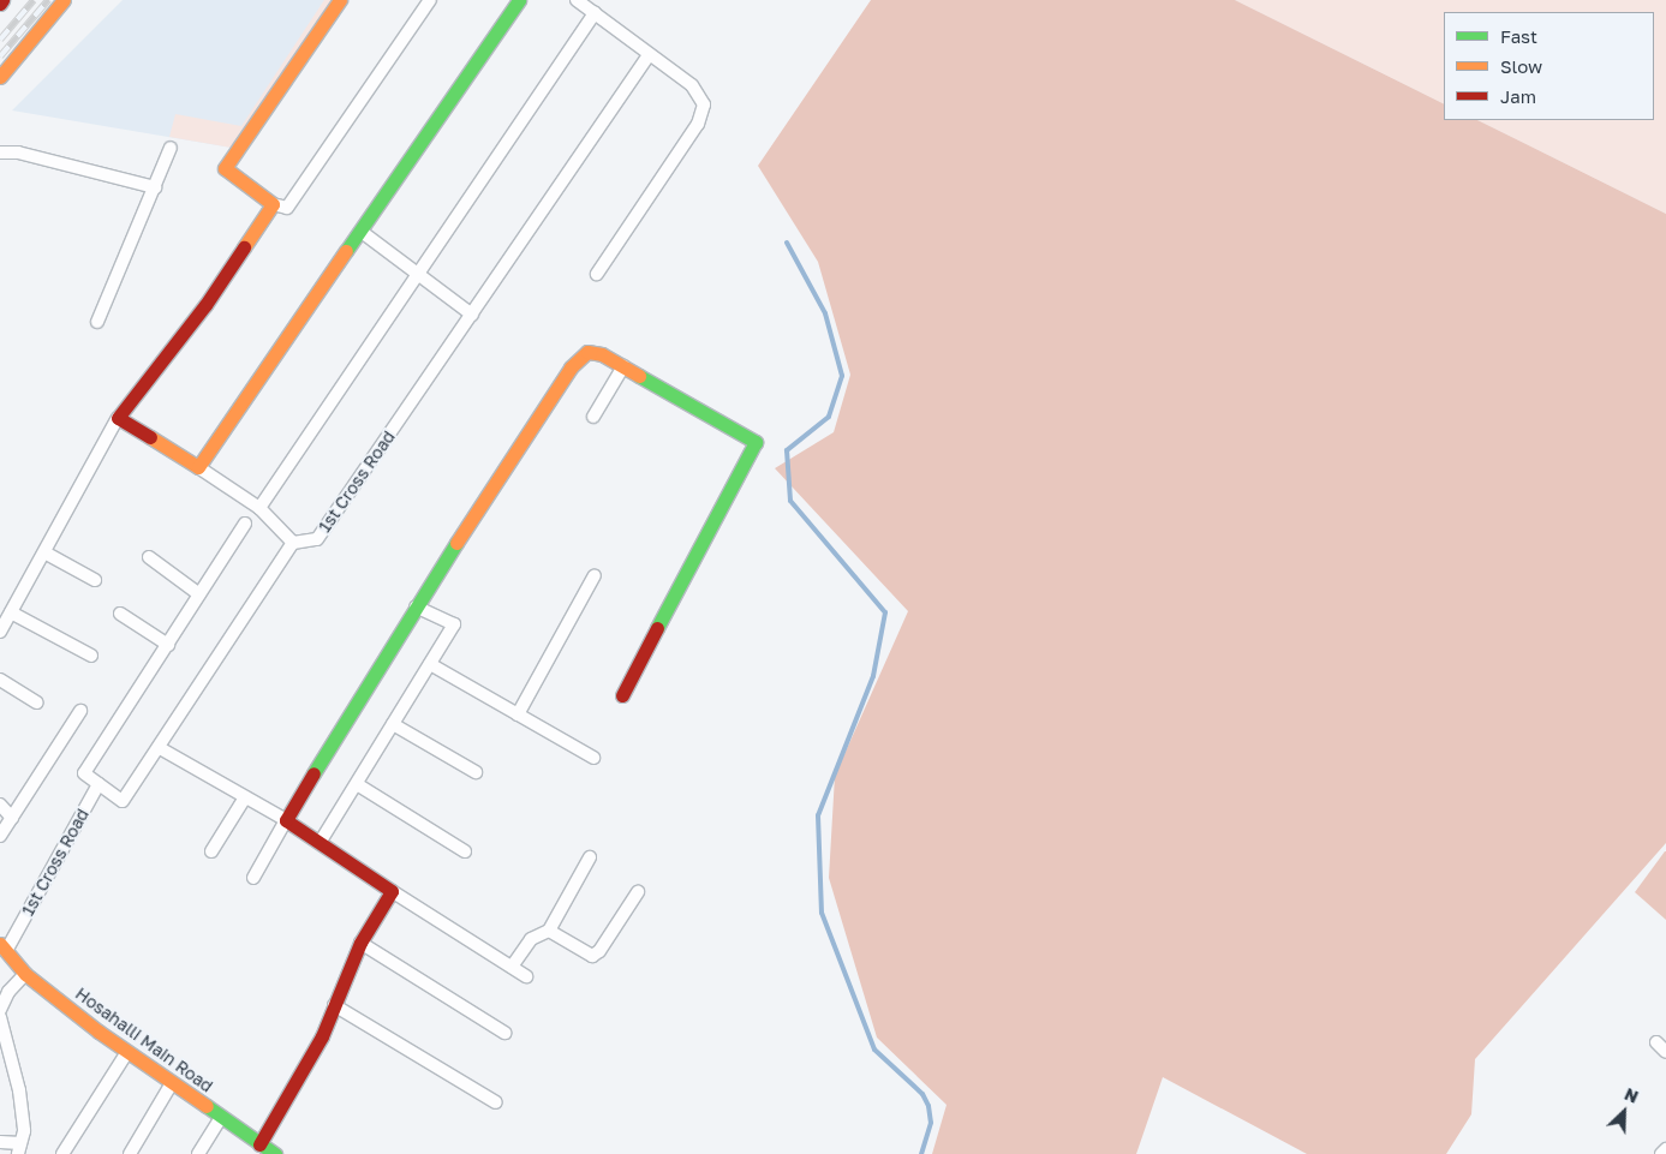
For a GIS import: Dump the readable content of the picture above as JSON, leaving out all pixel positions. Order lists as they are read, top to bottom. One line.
{"streets":{"street":["1st Cross Road","Hosahalli Main Road"]},"crossings":[["1st Cross Road","Hosahalli Main Road"]],"legend":["Fast","Slow","Jam"],"north":"top right"}
